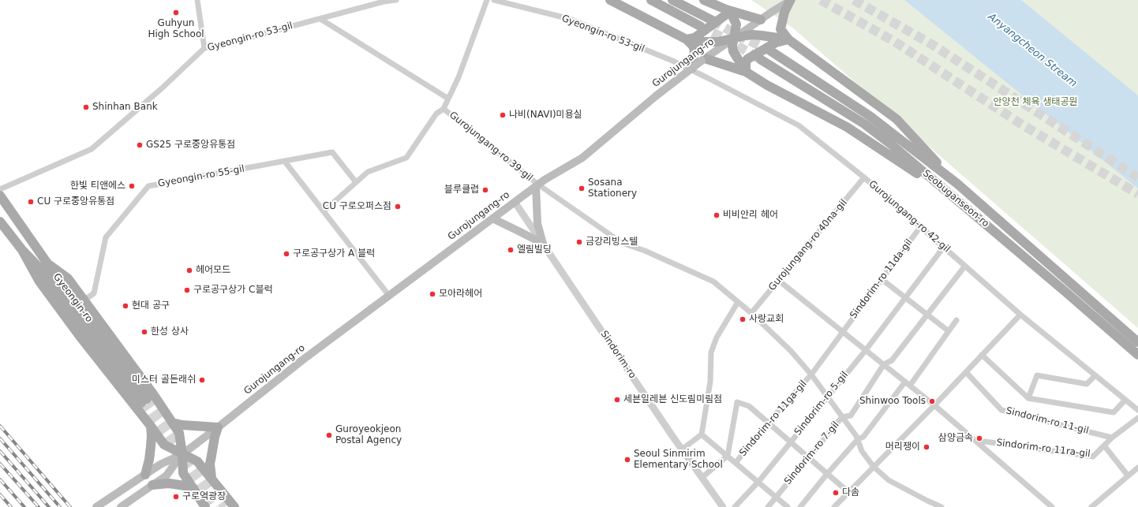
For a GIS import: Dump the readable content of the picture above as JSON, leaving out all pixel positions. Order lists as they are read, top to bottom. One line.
{"streets":{"main road":["Gurojungang-ro","Seobuganseon-ro","Gyeongin-ro"],"street":["Gyeongin-ro 53-gil","Gurojungang-ro 39-gil","Gyeongin-ro 55-gil","Gurojungang-ro 42-gil","Gurojungang-ro 40na-gil","Sindorim-ro 11da-gil","Sindorim-ro","Sindorim-ro 5-gil","Sindorim-ro 11ga-gil","Sindorim-ro 11-gil","Sindorim-ro 11ra-gil","Sindorim-ro 7-gil"]},"crossings":[["Gyeongin-ro 53-gil","Gurojungang-ro 42-gil"],["Gurojungang-ro","Gurojungang-ro 39-gil"],["Gurojungang-ro","Sindorim-ro"],["Gurojungang-ro 39-gil","Gyeongin-ro 55-gil"],["Gurojungang-ro 39-gil","Sindorim-ro 11ga-gil"],["Gurojungang-ro 42-gil","Gurojungang-ro 40na-gil"],["Gurojungang-ro 42-gil","Sindorim-ro 11da-gil"],["Gurojungang-ro 42-gil","Sindorim-ro 5-gil"],["Gurojungang-ro 42-gil","Sindorim-ro 11-gil"],["Gurojungang-ro 42-gil","Sindorim-ro 7-gil"],["Gurojungang-ro 40na-gil","Sindorim-ro 11ga-gil"],["Sindorim-ro 11da-gil","Sindorim-ro 11ga-gil"],["Sindorim-ro 5-gil","Sindorim-ro 11ga-gil"],["Sindorim-ro 11ga-gil","Sindorim-ro 7-gil"],["Sindorim-ro 11-gil","Sindorim-ro 11ra-gil"]],"water":["Anyangcheon Stream"],"parks":["안양천 체육 생태공원"],"places":["Guhyun High School","Shinhan Bank","나비(NAVI)미용실","GS25 구로중앙유통점","한빛 티앤에스","Sosana Stationery","블루클럽","CU 구로중앙유통점","CU 구로오퍼스점","비비안리 헤어","금강리빙스텔","엘림빌딩","구로공구상가 A 블럭","헤어모드","구로공구상가 C블럭","모아라헤어","현대 공구","사랑교회","한성 상사","미스터 골든래쉬","세븐일레븐 신도림미림점","Shinwoo Tools","Guroyeokjeon Postal Agency","삼양금속","머리쟁이","Seoul Sinmirim Elementary School","다솜","구로역광장"]}
